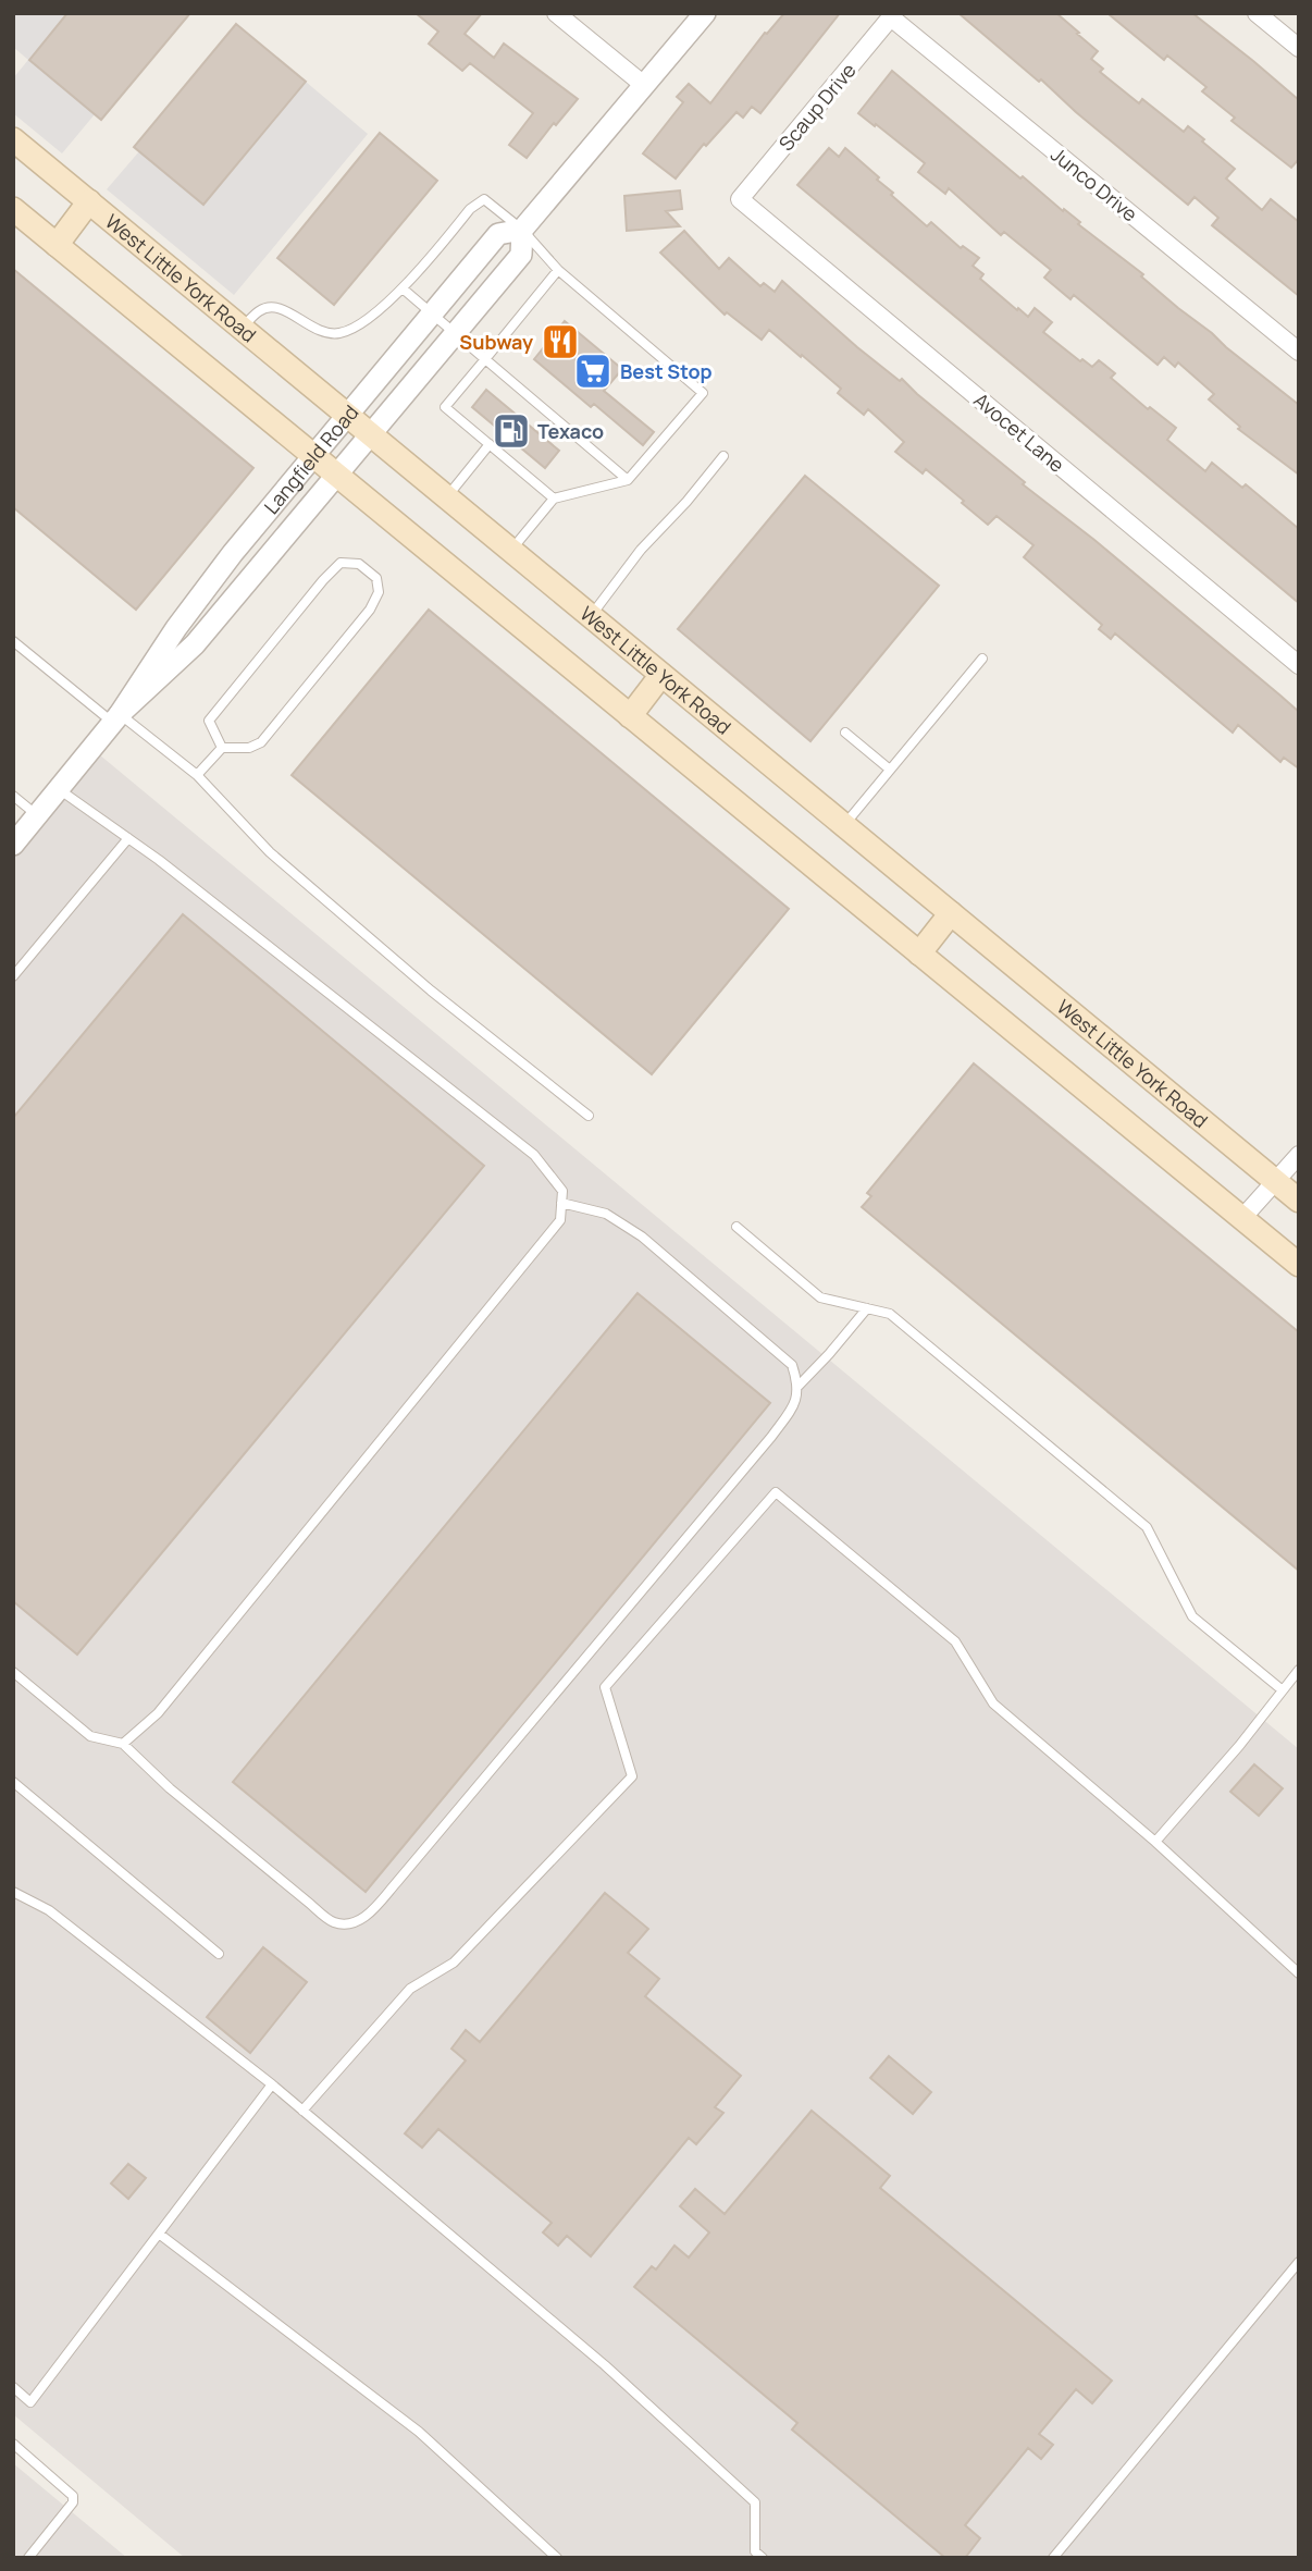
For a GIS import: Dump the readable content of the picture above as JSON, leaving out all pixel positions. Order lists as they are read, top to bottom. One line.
{"streets":{"main road":["West Little York Road"],"street":["Scaup Drive","Junco Drive","Avocet Lane","Langfield Road"]},"crossings":[["Scaup Drive","Junco Drive"],["Scaup Drive","Avocet Lane"],["West Little York Road","Langfield Road"]],"places":{"restaurant":["Subway"],"supermarket":["Best Stop"],"fuel station":["Texaco"]}}
